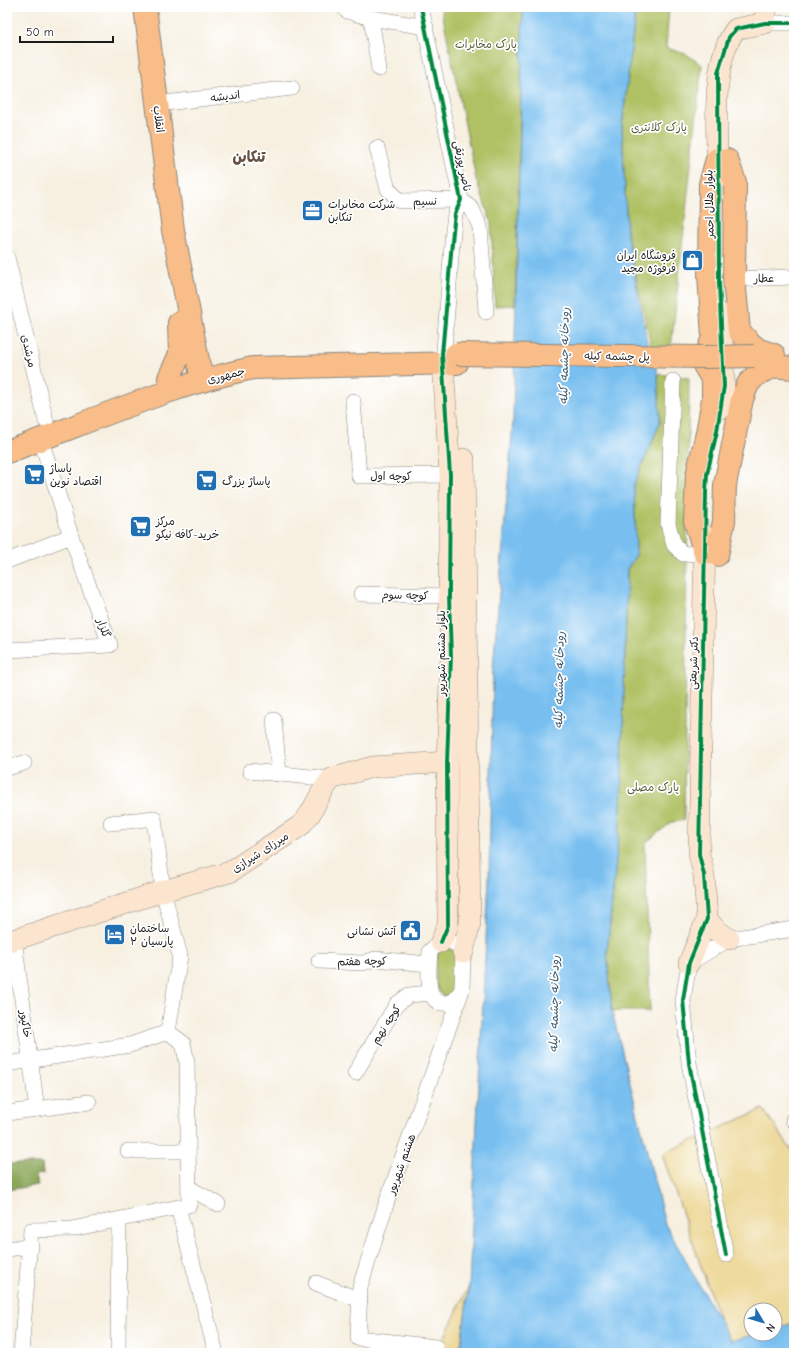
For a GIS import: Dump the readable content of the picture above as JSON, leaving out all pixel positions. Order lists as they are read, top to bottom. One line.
{"streets":{"main road":["انقلاب","پل چشمه کیله","جمهوری"],"street":["اندیشه","ناصر پورتقی","نسیم","بلوار هلال احمر","عطار","مرشدی","کوچه اول","کوچه سوم","گلزار","بلوار هشتم شهریور","دکتر شریعتی","میرزای شیرازی","کوچه هفتم","خاکپور","کوچه نهم","هشتم شهریور"]},"crossings":[["اندیشه","انقلاب"],["انقلاب","جمهوری"],["ناصر پورتقی","نسیم"],["ناصر پورتقی","پل چشمه کیله"],["ناصر پورتقی","جمهوری"],["ناصر پورتقی","بلوار هشتم شهریور"],["بلوار هلال احمر","پل چشمه کیله"],["بلوار هلال احمر","دکتر شریعتی"],["مرشدی","جمهوری"],["مرشدی","گلزار"],["پل چشمه کیله","جمهوری"],["پل چشمه کیله","بلوار هشتم شهریور"],["پل چشمه کیله","دکتر شریعتی"],["جمهوری","گلزار"],["جمهوری","بلوار هشتم شهریور"],["کوچه اول","بلوار هشتم شهریور"],["کوچه سوم","بلوار هشتم شهریور"],["بلوار هشتم شهریور","هشتم شهریور"],["میرزای شیرازی","خاکپور"]],"districts":["تنکابن"],"water":["رودخانه چشمه کیله"],"parks":["پارک مخابرات","پارک کلانتری","پارک مصلی"],"places":{"office":["شرکت مخابرات تنکابن"],"shop":["فروشگاه ایران فرفوژه مجید"],"supermarket":["پاساژ اقتصاد نوین","پاساژ بزرگ","مرکز خرید-کافه نیکو"],"public building":["آتش نشانی"],"hotel":["ساختمان پارسیان ۲"]},"scale_bar":"50 m","north":"bottom right"}
